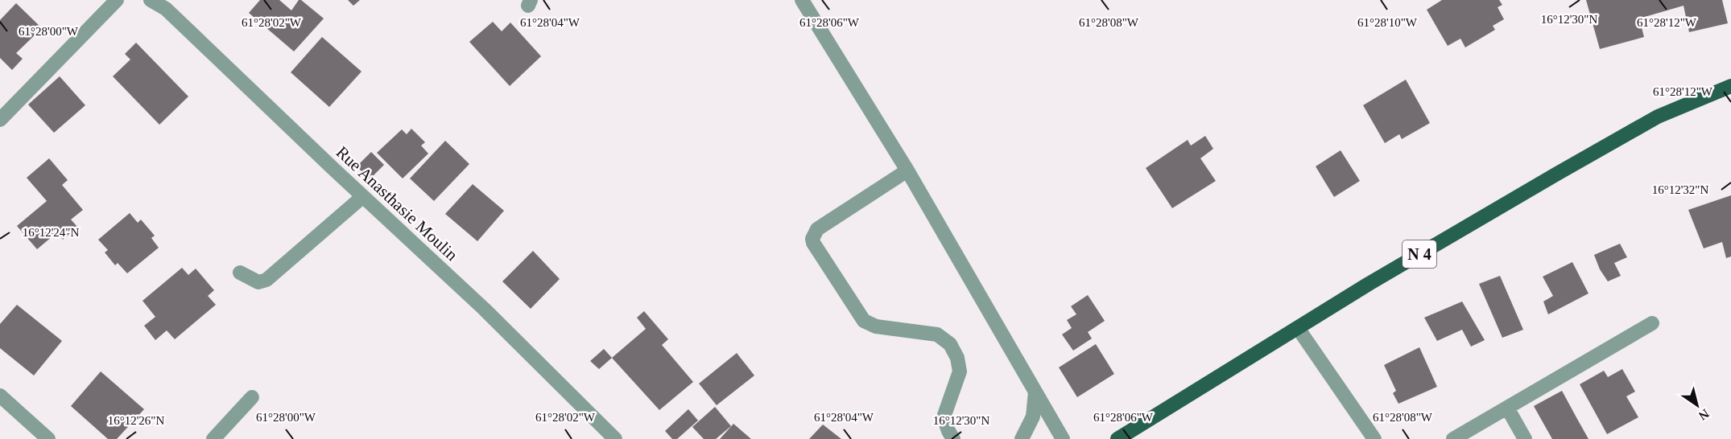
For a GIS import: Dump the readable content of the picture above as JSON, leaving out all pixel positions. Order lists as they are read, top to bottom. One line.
{"streets":{"main road":["N 4"],"street":["Rue Anasthasie Moulin"]},"north":"bottom right","coordinates":["16°12'30\"N","61°28'02\"W","61°28'08\"W","61°28'10\"W","61°28'12\"W","61°28'04\"W","61°28'06\"W","61°28'00\"W","16°12'32\"N","16°12'24\"N","16°12'26\"N"]}
